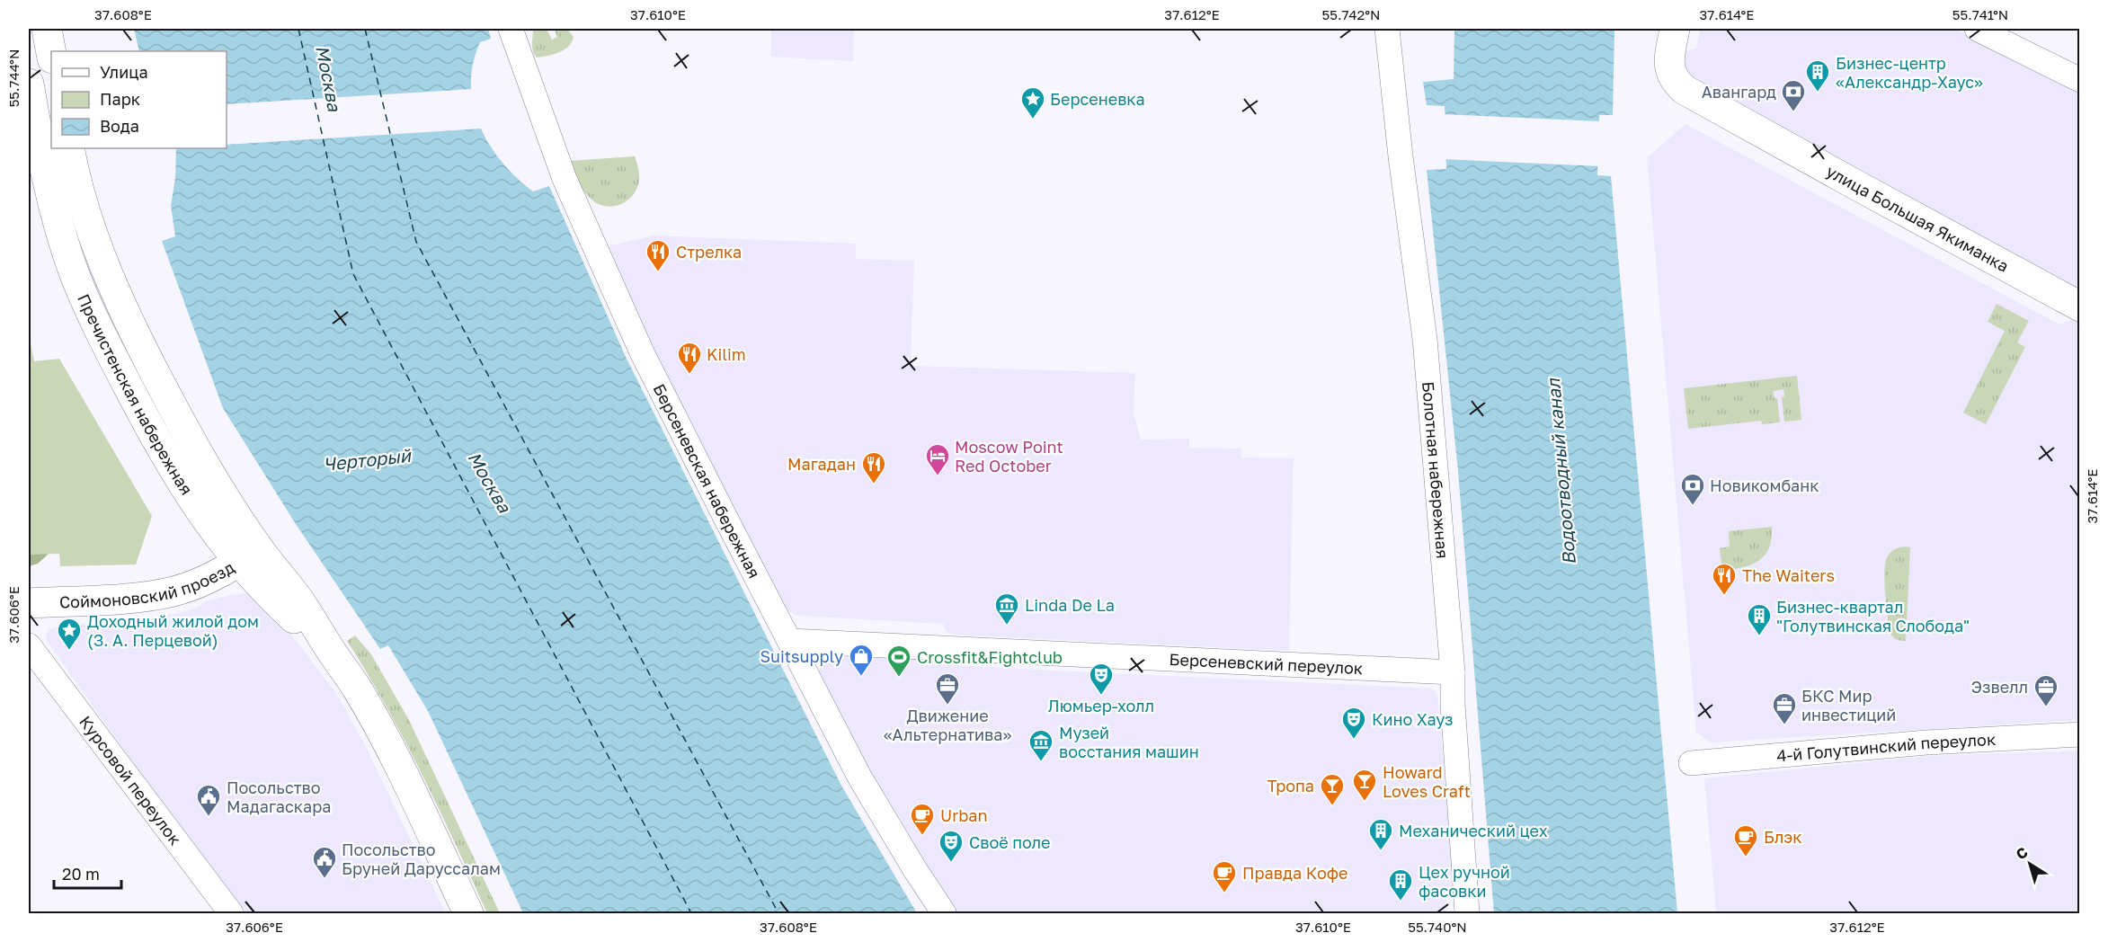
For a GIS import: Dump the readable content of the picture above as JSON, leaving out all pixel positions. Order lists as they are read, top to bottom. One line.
{"streets":{"main road":["улица Большая Якиманка","Пречистенская набережная","Соймоновский проезд"],"street":["Болотная набережная","Берсеневская набережная","Берсеневский переулок","4-й Голутвинский переулок","Курсовой переулок"]},"crossings":[["Пречистенская набережная","Соймоновский проезд"],["Болотная набережная","Берсеневский переулок"],["Берсеневская набережная","Берсеневский переулок"]],"water":["Москва","Черторый","Водоотводный канал"],"places":{"building":["Бизнес-центр «Александр-Хаус»","Бизнес-квартал \"Голутвинская Слобода\"","Механический цех","Цех ручной фасовки"],"bank":["Авангард","Новикомбанк"],"place":["Берсеневка","Доходный жилой дом (З. А. Перцевой)"],"restaurant":["Стрелка","Kilim","Магадан","The Waiters"],"hotel":["Moscow Point Red October"],"museum":["Linda De La","Музей восстания машин"],"shop":["Suitsupply"],"sports":["Crossfit&Fightclub"],"theatre":["Люмьер-холл","Кино Хауз","Своё поле"],"office":["Движение «Альтернатива»","Эзвелл","БКС Мир инвестиций"],"bar":["Howard Loves Craft","Тропа"],"public building":["Посольство Мадагаскара","Посольство Бруней Даруссалам"],"cafe":["Urban","Блэк","Правда Кофе"]},"legend":["Улица","Парк","Вода"],"scale_bar":"20 m","north":"top left","coordinates":["37.608°E","37.610°E","37.612°E","55.742°N","37.614°E","55.741°N","55.744°N","37.606°E","55.740°N"]}
